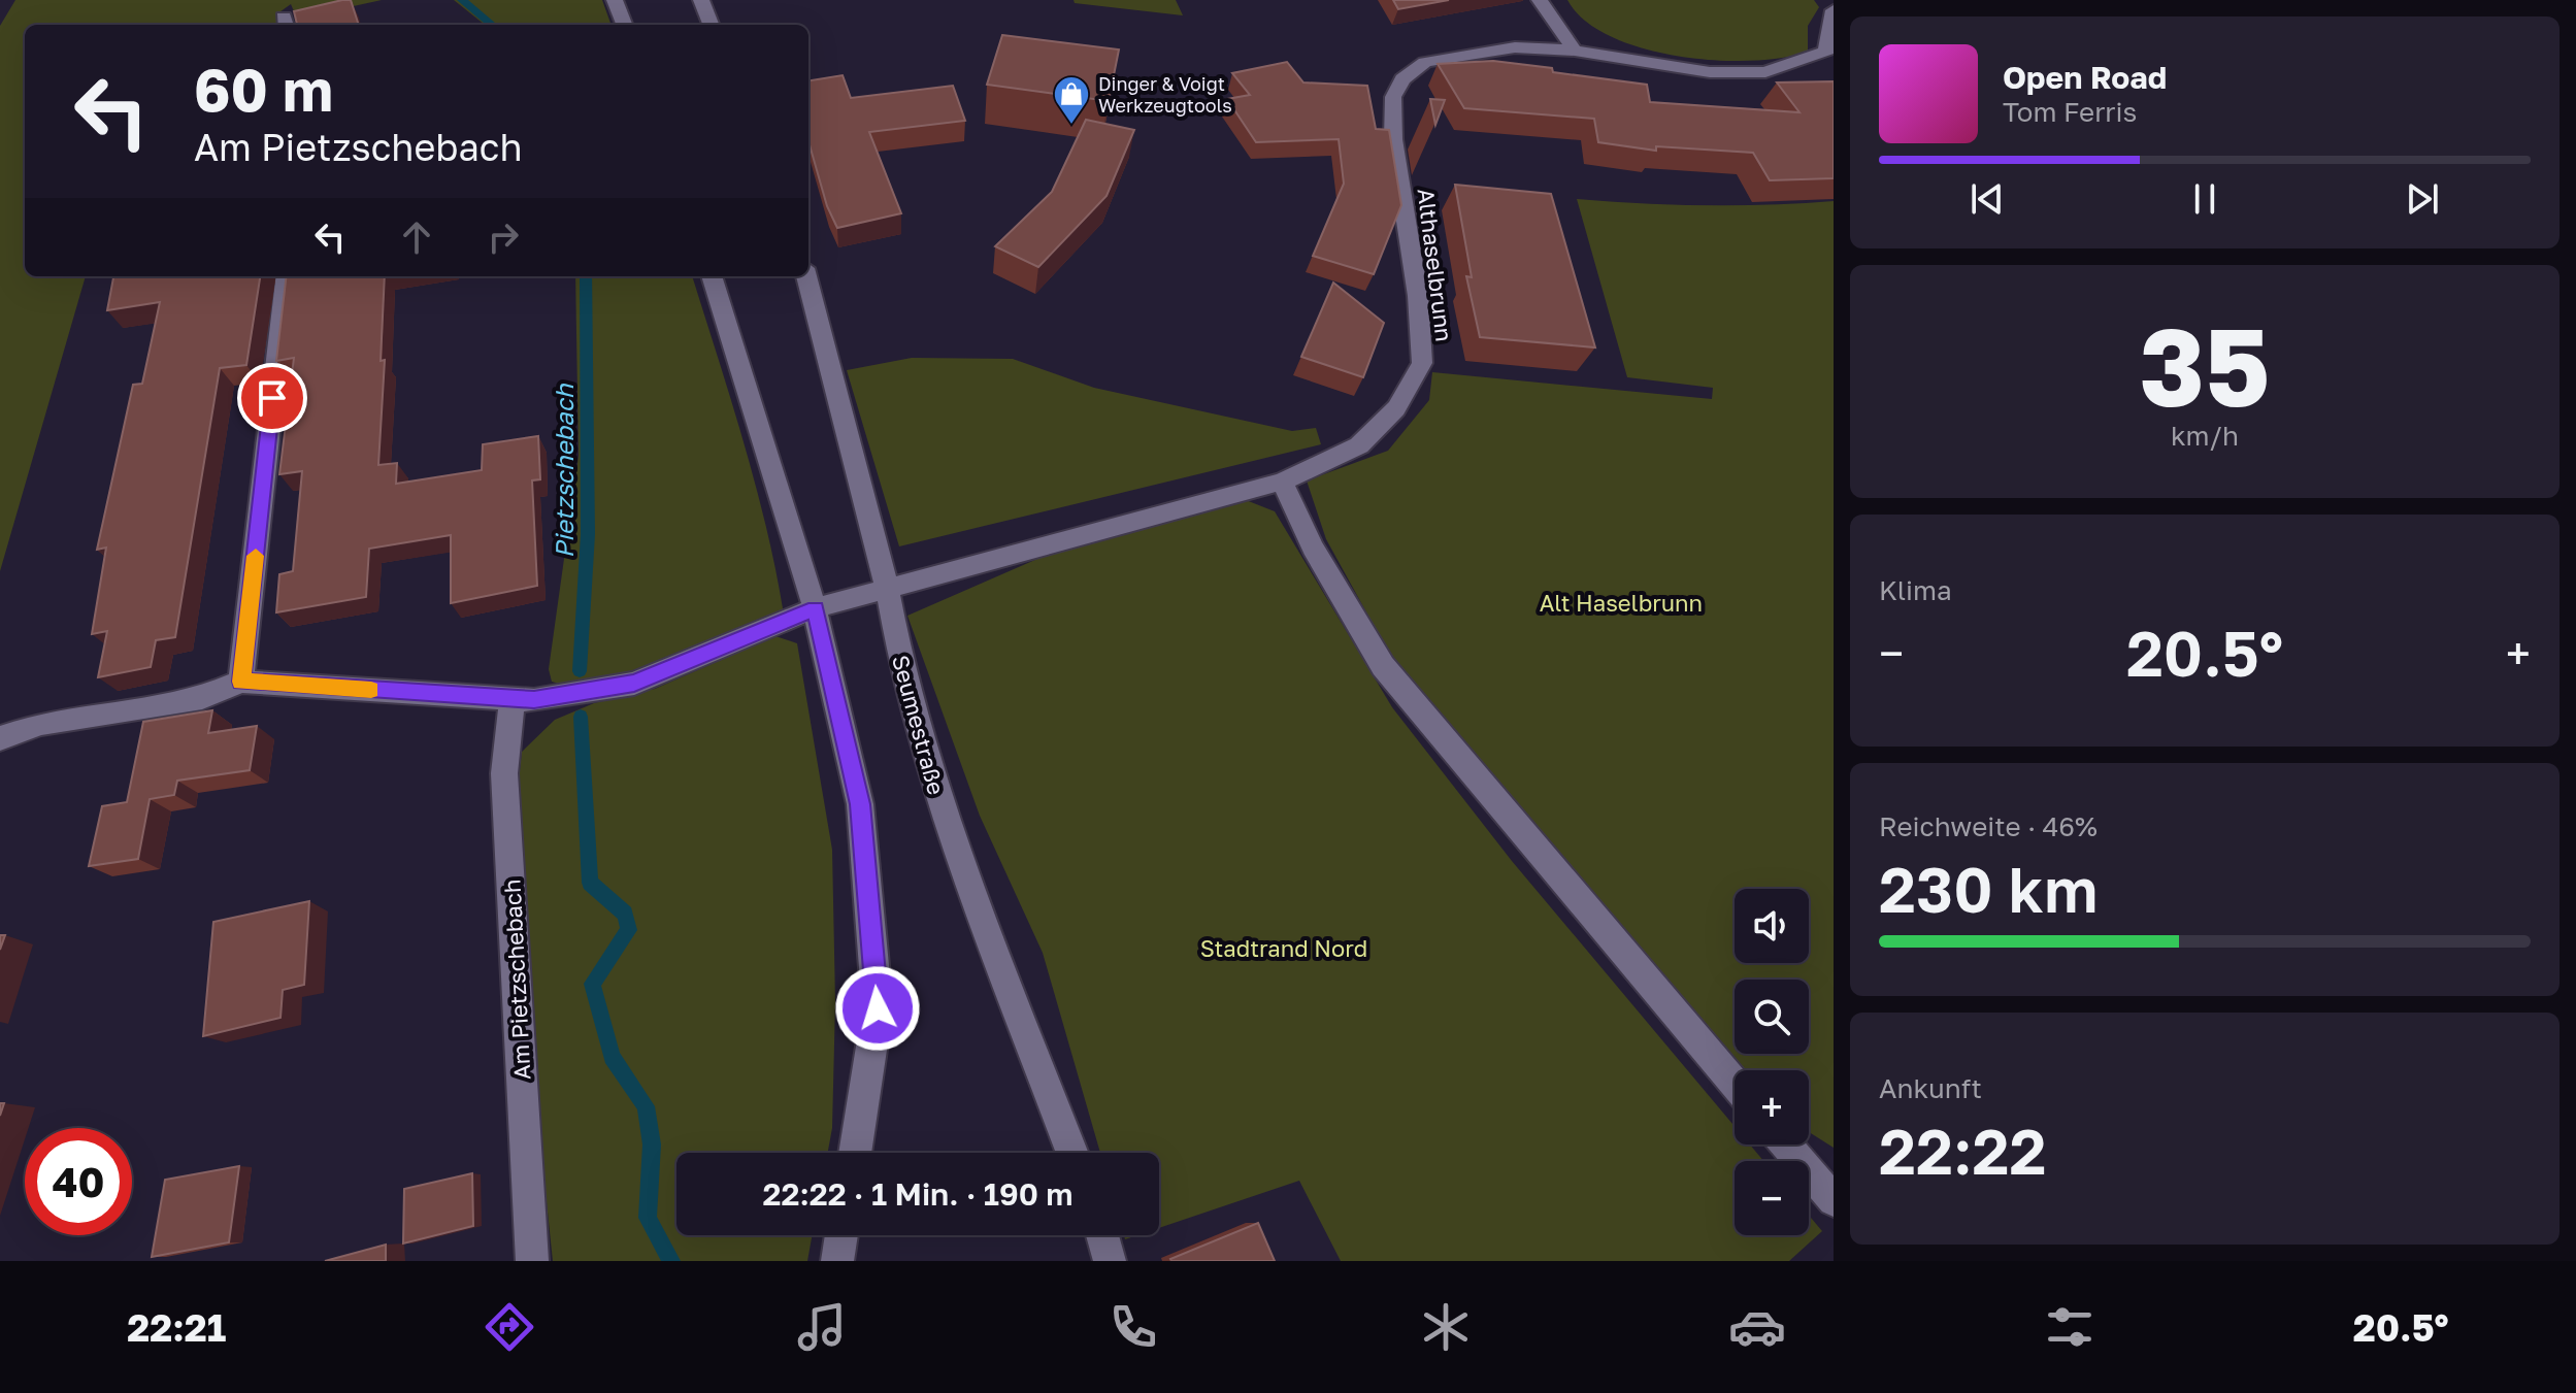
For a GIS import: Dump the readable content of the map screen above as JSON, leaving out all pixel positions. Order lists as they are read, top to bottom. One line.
{"streets":{"street":["Althaselbrunn","Seumestraße","Am Pietzschebach"]},"crossings":[["Althaselbrunn","Seumestraße"]],"water":["Pietzschebach"],"parks":["Alt Haselbrunn","Stadtrand Nord"],"places":{"shop":["Dinger & Voigt Werkzeugtools"]},"page":{"turn":["60 m","Am Pietzschebach"],"song":["Open Road","Tom Ferris"],"tile":[["35","km/h"],"Klima",["Reichweite · 46%","230 km"],["Ankunft","22:22"]],"heat":["−","20.5°","+"],"map_buttons":["+","−"],"limit":"40","trip":"22:22 · 1 Min. · 190 m","tabs":["22:21","20.5°"]}}
